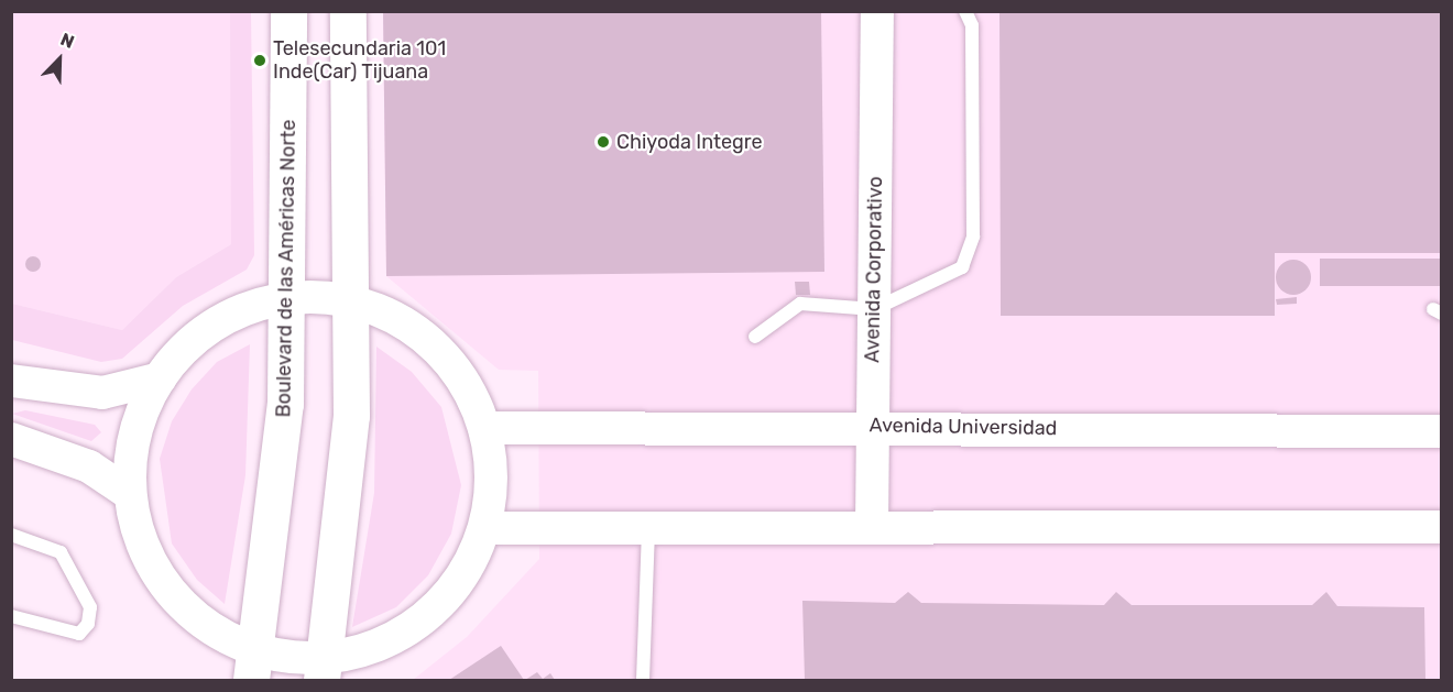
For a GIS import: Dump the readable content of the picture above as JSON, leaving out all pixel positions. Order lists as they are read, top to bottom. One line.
{"streets":{"main road":["Boulevard de las Américas Norte"],"street":["Avenida Corporativo","Avenida Universidad"]},"crossings":[["Avenida Corporativo","Avenida Universidad"]],"places":["Telesecundaria 101 Inde(Car) Tijuana","Chiyoda Integre"],"north":"top right"}
